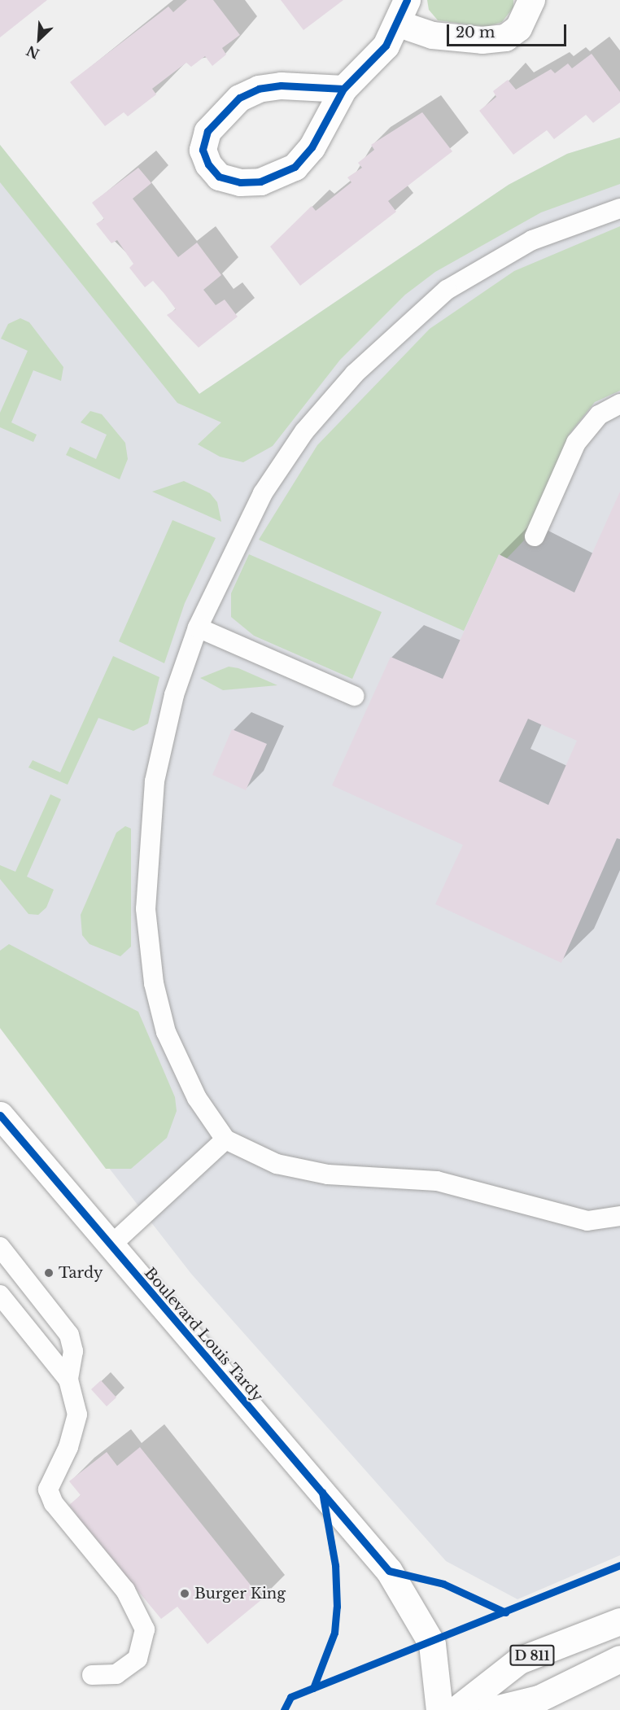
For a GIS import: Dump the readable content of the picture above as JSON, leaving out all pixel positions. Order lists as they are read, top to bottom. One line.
{"streets":{"street":["Boulevard Louis Tardy","D 811"]},"places":["Tardy","Burger King"],"scale_bar":"20 m","north":"bottom left"}
